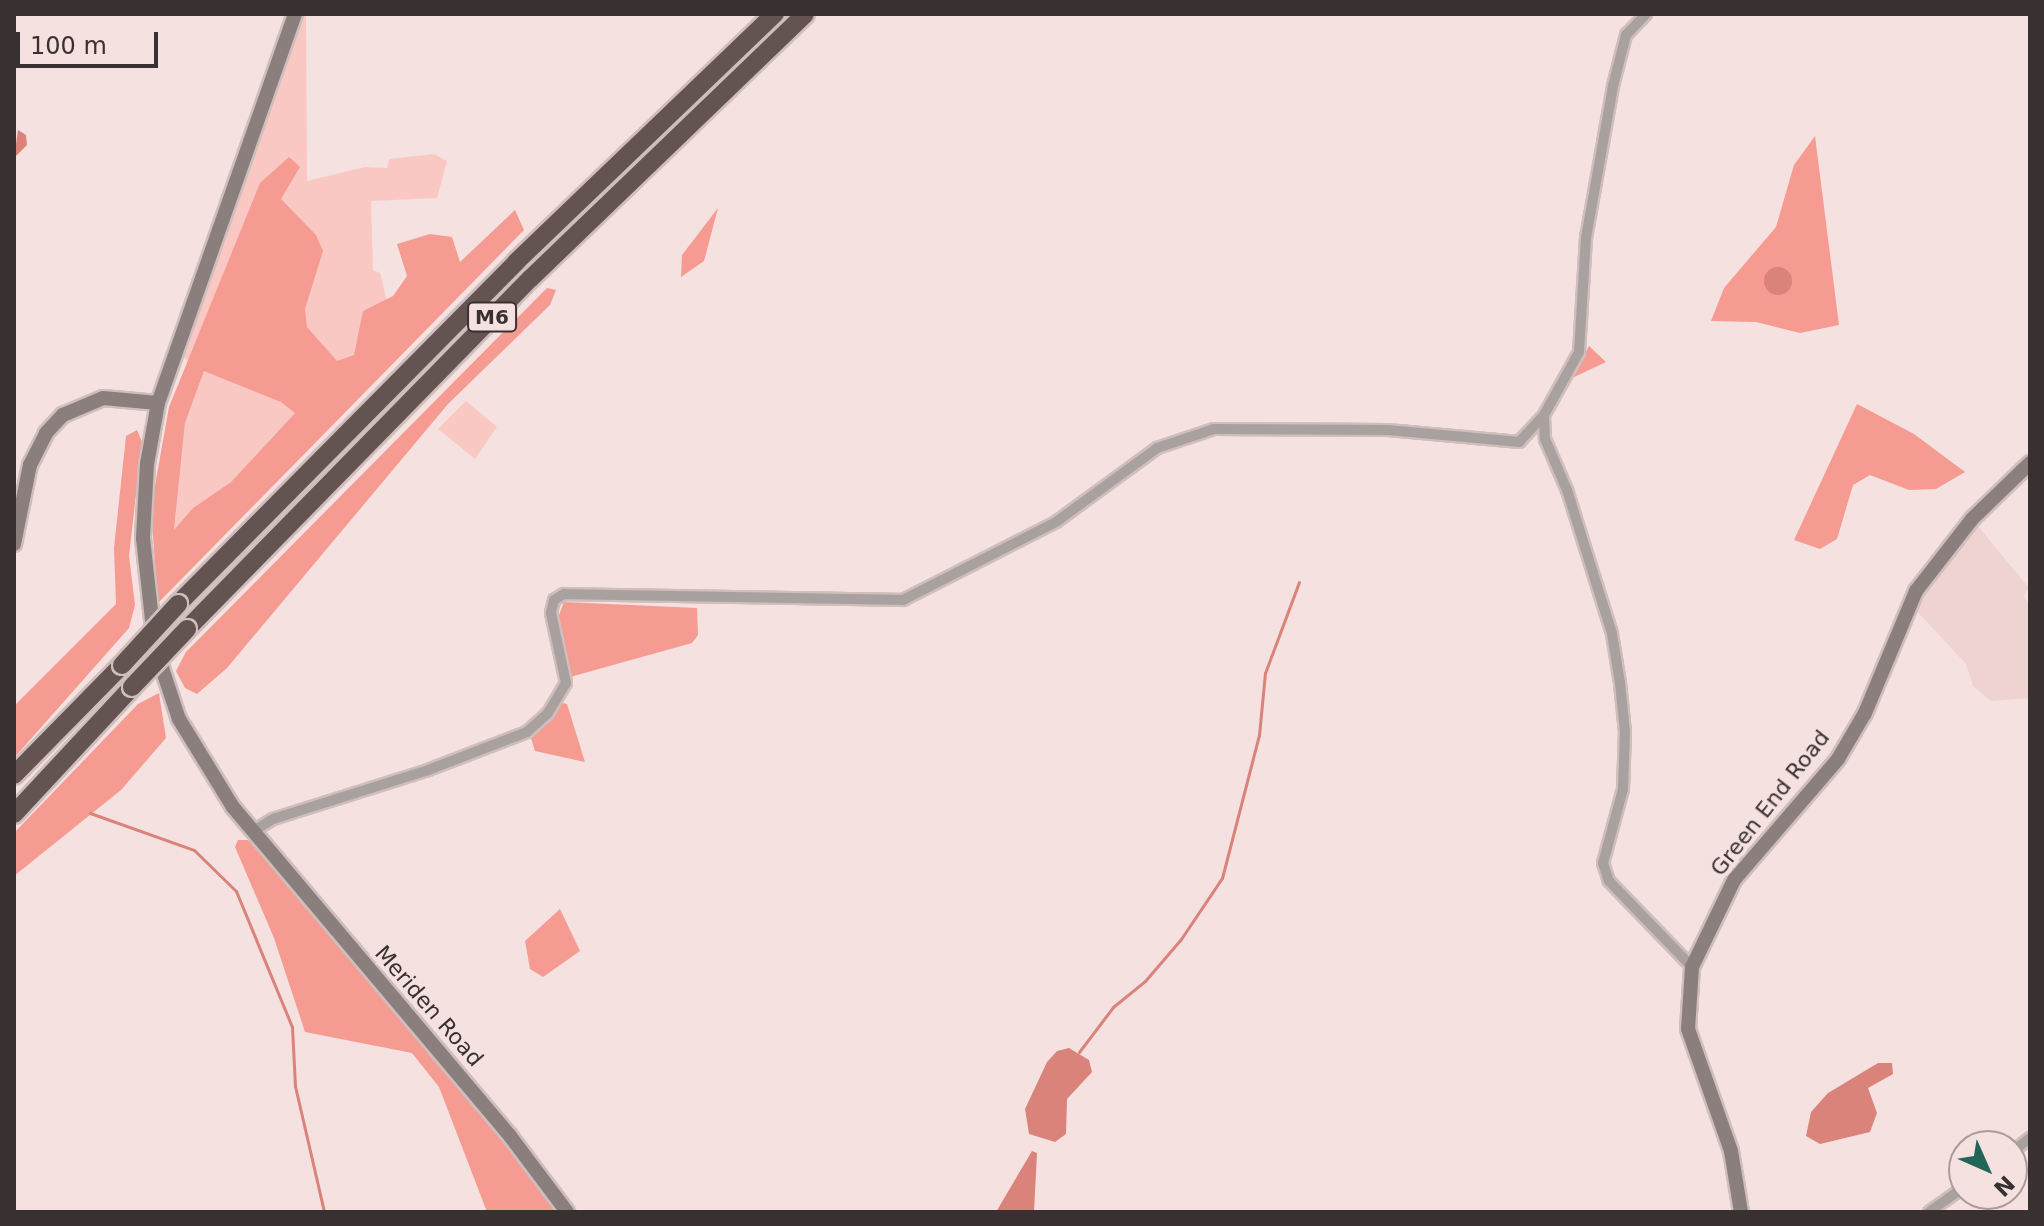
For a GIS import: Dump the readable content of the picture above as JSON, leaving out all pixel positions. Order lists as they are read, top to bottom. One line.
{"streets":{"highway":["M6"],"main road":["Green End Road","Meriden Road"]},"scale_bar":"100 m","north":"bottom right"}
